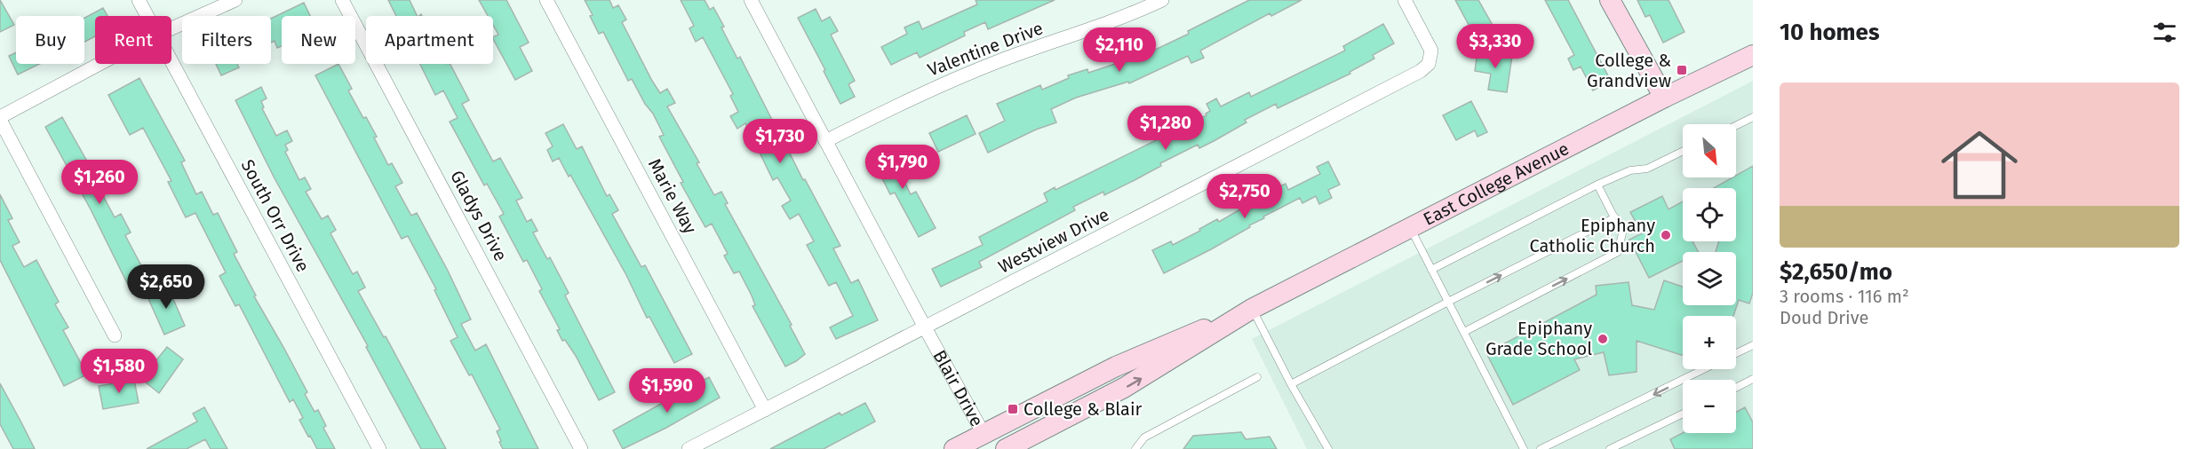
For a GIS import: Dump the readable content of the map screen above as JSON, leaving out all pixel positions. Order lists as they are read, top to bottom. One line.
{"streets":{"main road":["East College Avenue"],"street":["Valentine Drive","Marie Way","South Orr Drive","Gladys Drive","Westview Drive","Blair Drive"]},"crossings":[["Valentine Drive","Blair Drive"],["East College Avenue","Blair Drive"],["Marie Way","Westview Drive"],["Westview Drive","Blair Drive"]],"places":{"transit":["College & Grandview","College & Blair"],"other":["Epiphany Catholic Church","Epiphany Grade School"]},"north":"bottom right","page":{"heading":"10 homes","chip":["Buy","Rent","Filters","New","Apartment"],"price":["$3,330","$2,110","$1,280","$1,730","$1,790","$1,260","$2,750","$2,650","$1,580","$1,590"],"list":[{"name":"$2,650/mo","note":"3 rooms · 116 m² · Doud Drive"}],"map_buttons":["+","−"]}}
